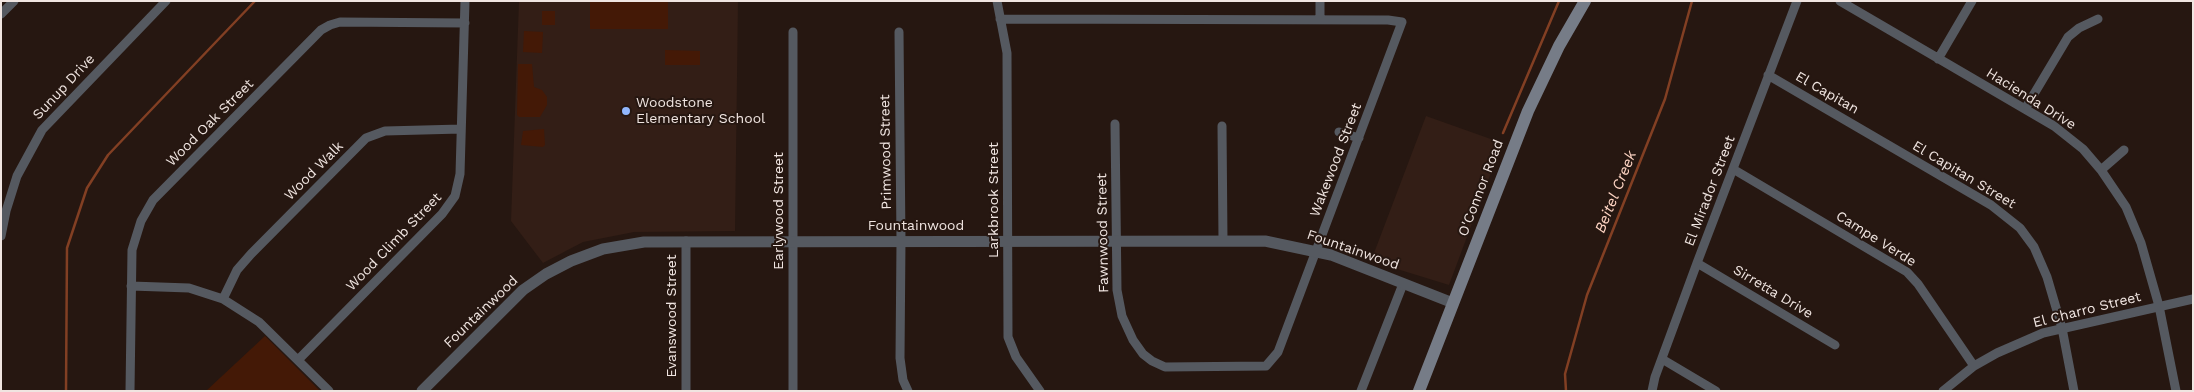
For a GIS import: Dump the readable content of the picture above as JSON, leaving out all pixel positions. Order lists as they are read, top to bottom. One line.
{"streets":{"main road":["O'Connor Road"],"street":["Sunup Drive","El Capitan","Hacienda Drive","Wood Oak Street","Primwood Street","Wakewood Street","Wood Walk","El Capitan Street","El Mirador Street","Larkbrook Street","Earlywood Street","Fountainwood","Fawnwood Street","Campe Verde","Wood Climb Street","Sirretta Drive","El Charro Street","Evanswood Street"]},"crossings":[["El Capitan","El Capitan Street"],["El Capitan","El Mirador Street"],["Hacienda Drive","El Charro Street"],["Wood Oak Street","Wood Climb Street"],["Primwood Street","Fountainwood"],["Wakewood Street","Fountainwood"],["Wakewood Street","Fawnwood Street"],["Wood Walk","Wood Climb Street"],["El Capitan Street","El Charro Street"],["O'Connor Road","Fountainwood"],["El Mirador Street","Campe Verde"],["El Mirador Street","Sirretta Drive"],["Larkbrook Street","Fountainwood"],["Earlywood Street","Fountainwood"],["Fountainwood","Fawnwood Street"],["Fountainwood","Evanswood Street"],["Campe Verde","El Charro Street"]],"water":["Beitel Creek"],"places":["Woodstone Elementary School"]}
